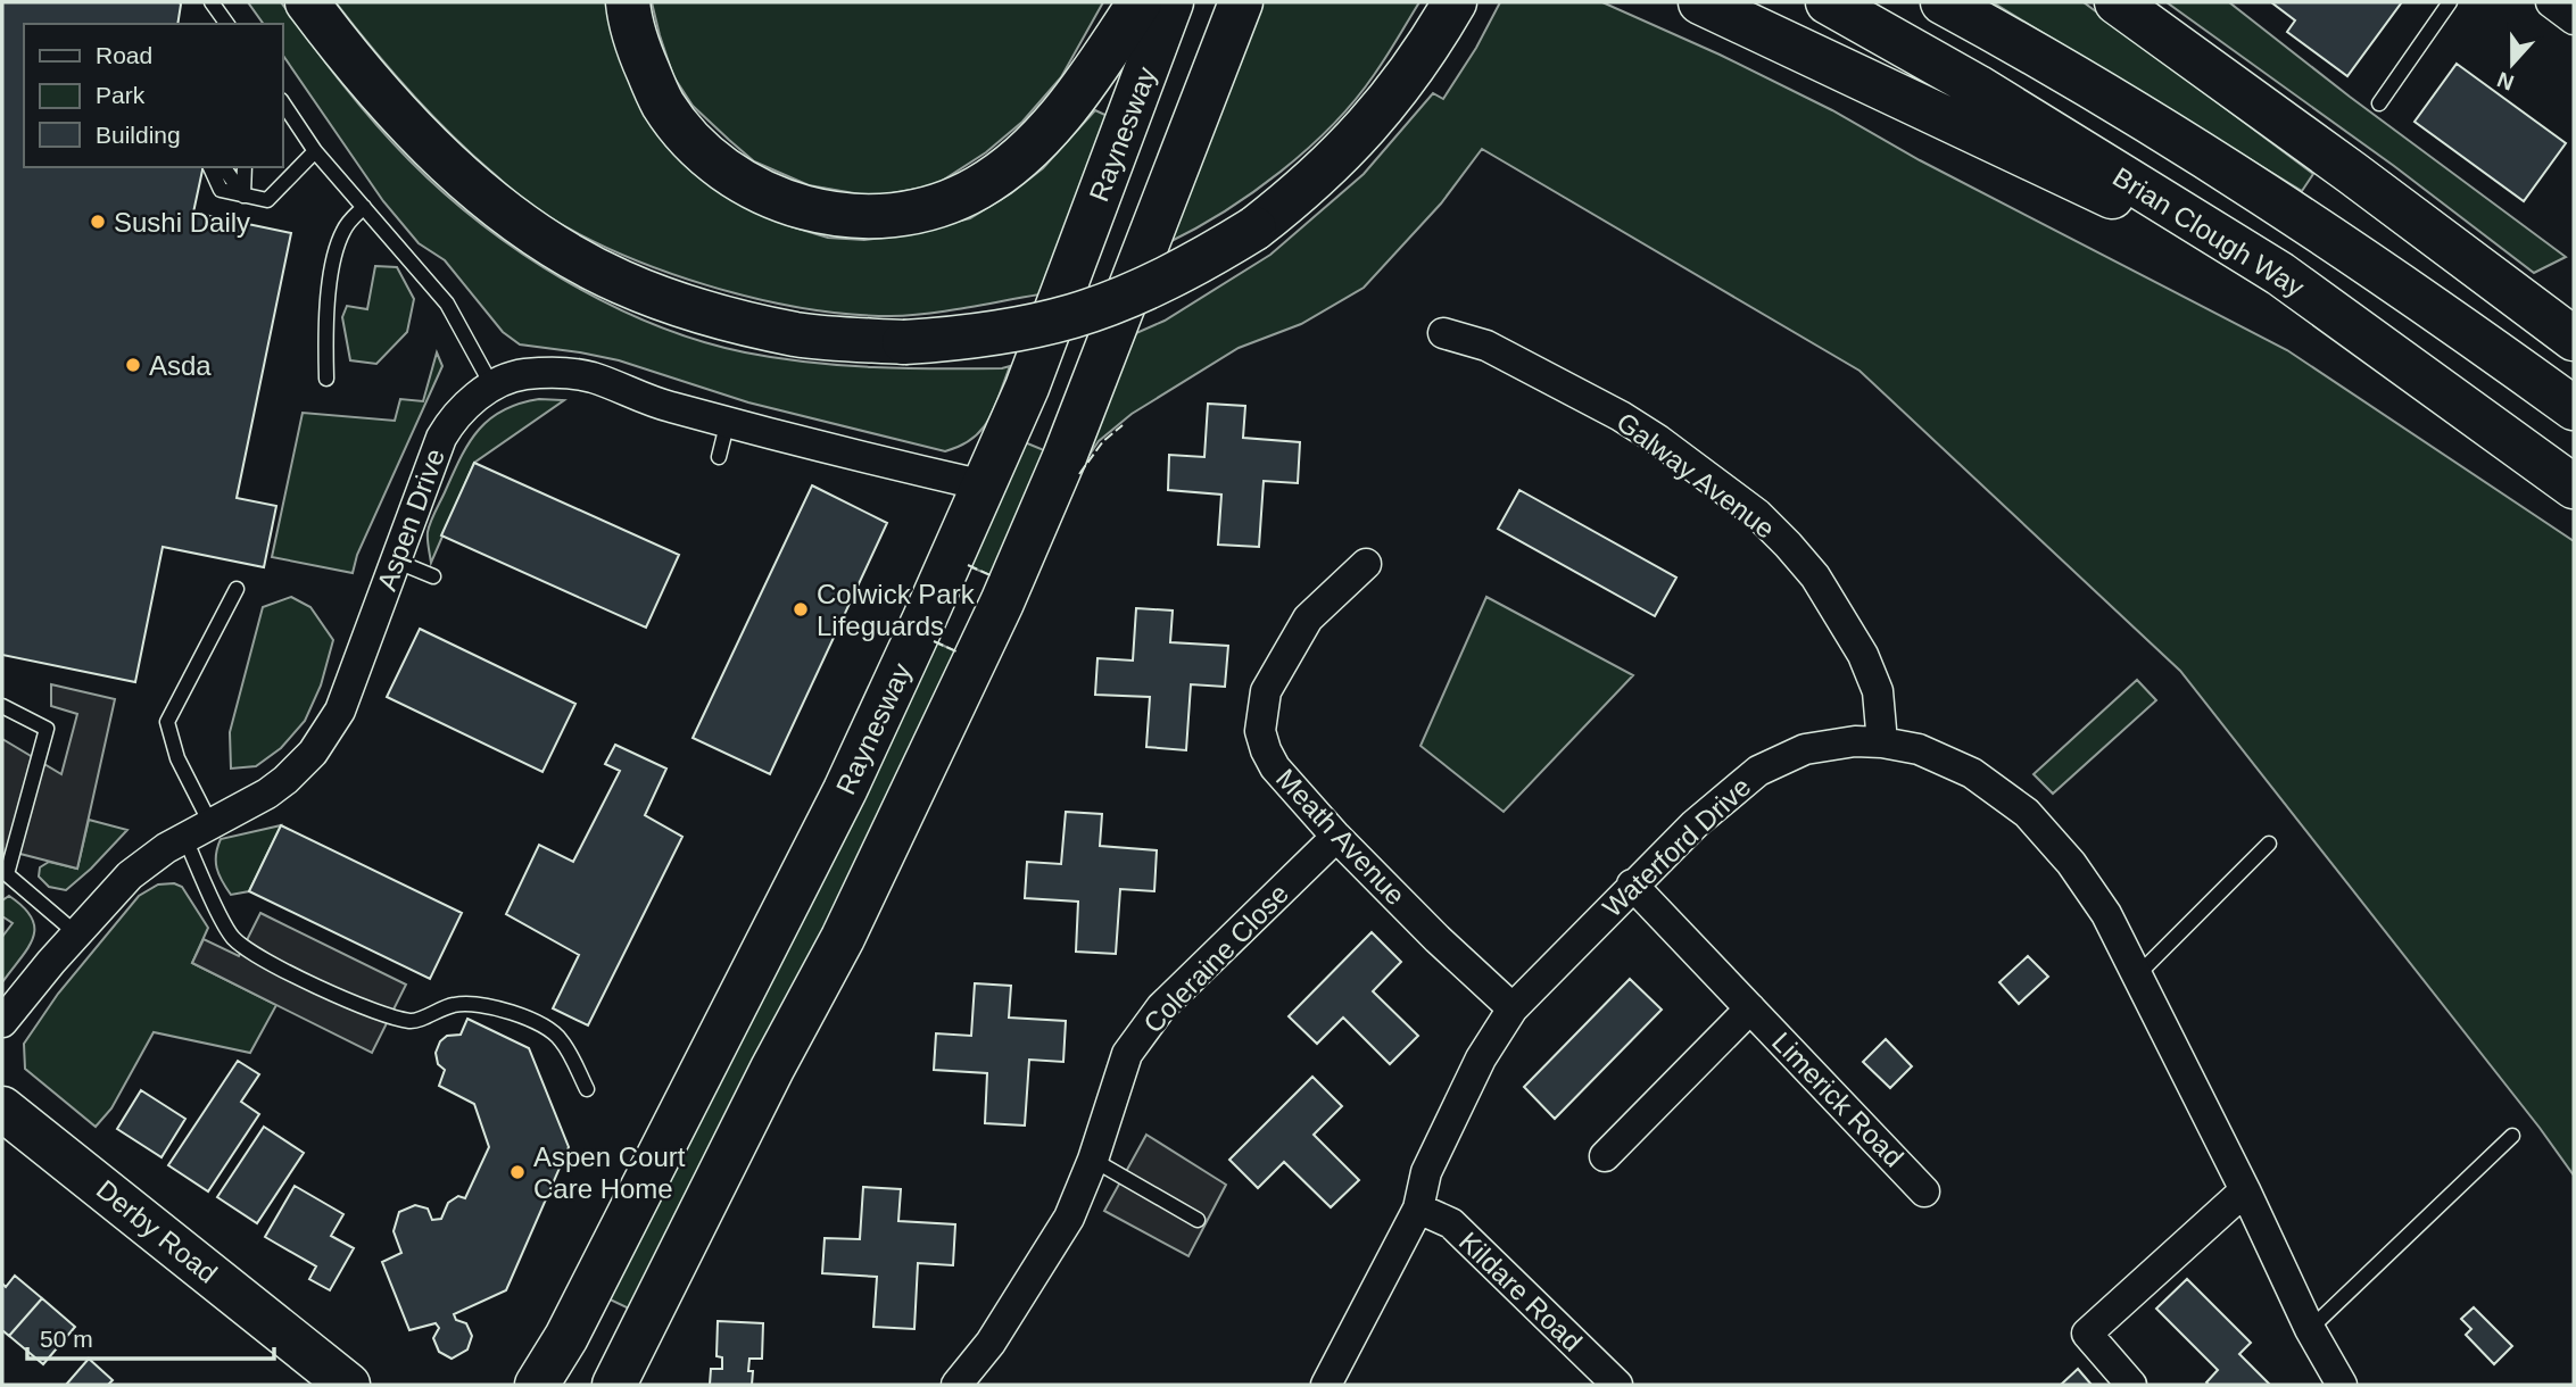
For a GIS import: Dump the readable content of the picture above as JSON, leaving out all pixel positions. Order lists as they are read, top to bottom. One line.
{"streets":{"main road":["Raynesway","Brian Clough Way","Derby Road"],"street":["Galway Avenue","Aspen Drive","Meath Avenue","Waterford Drive","Coleraine Close","Limerick Road","Kildare Road"]},"crossings":[["Raynesway","Aspen Drive"],["Galway Avenue","Waterford Drive"],["Meath Avenue","Waterford Drive"],["Meath Avenue","Coleraine Close"],["Waterford Drive","Limerick Road"],["Waterford Drive","Kildare Road"]],"places":["Sushi Daily","Asda","Colwick Park Lifeguards","Aspen Court Care Home"],"legend":["Road","Park","Building"],"scale_bar":"50 m","north":"bottom"}
